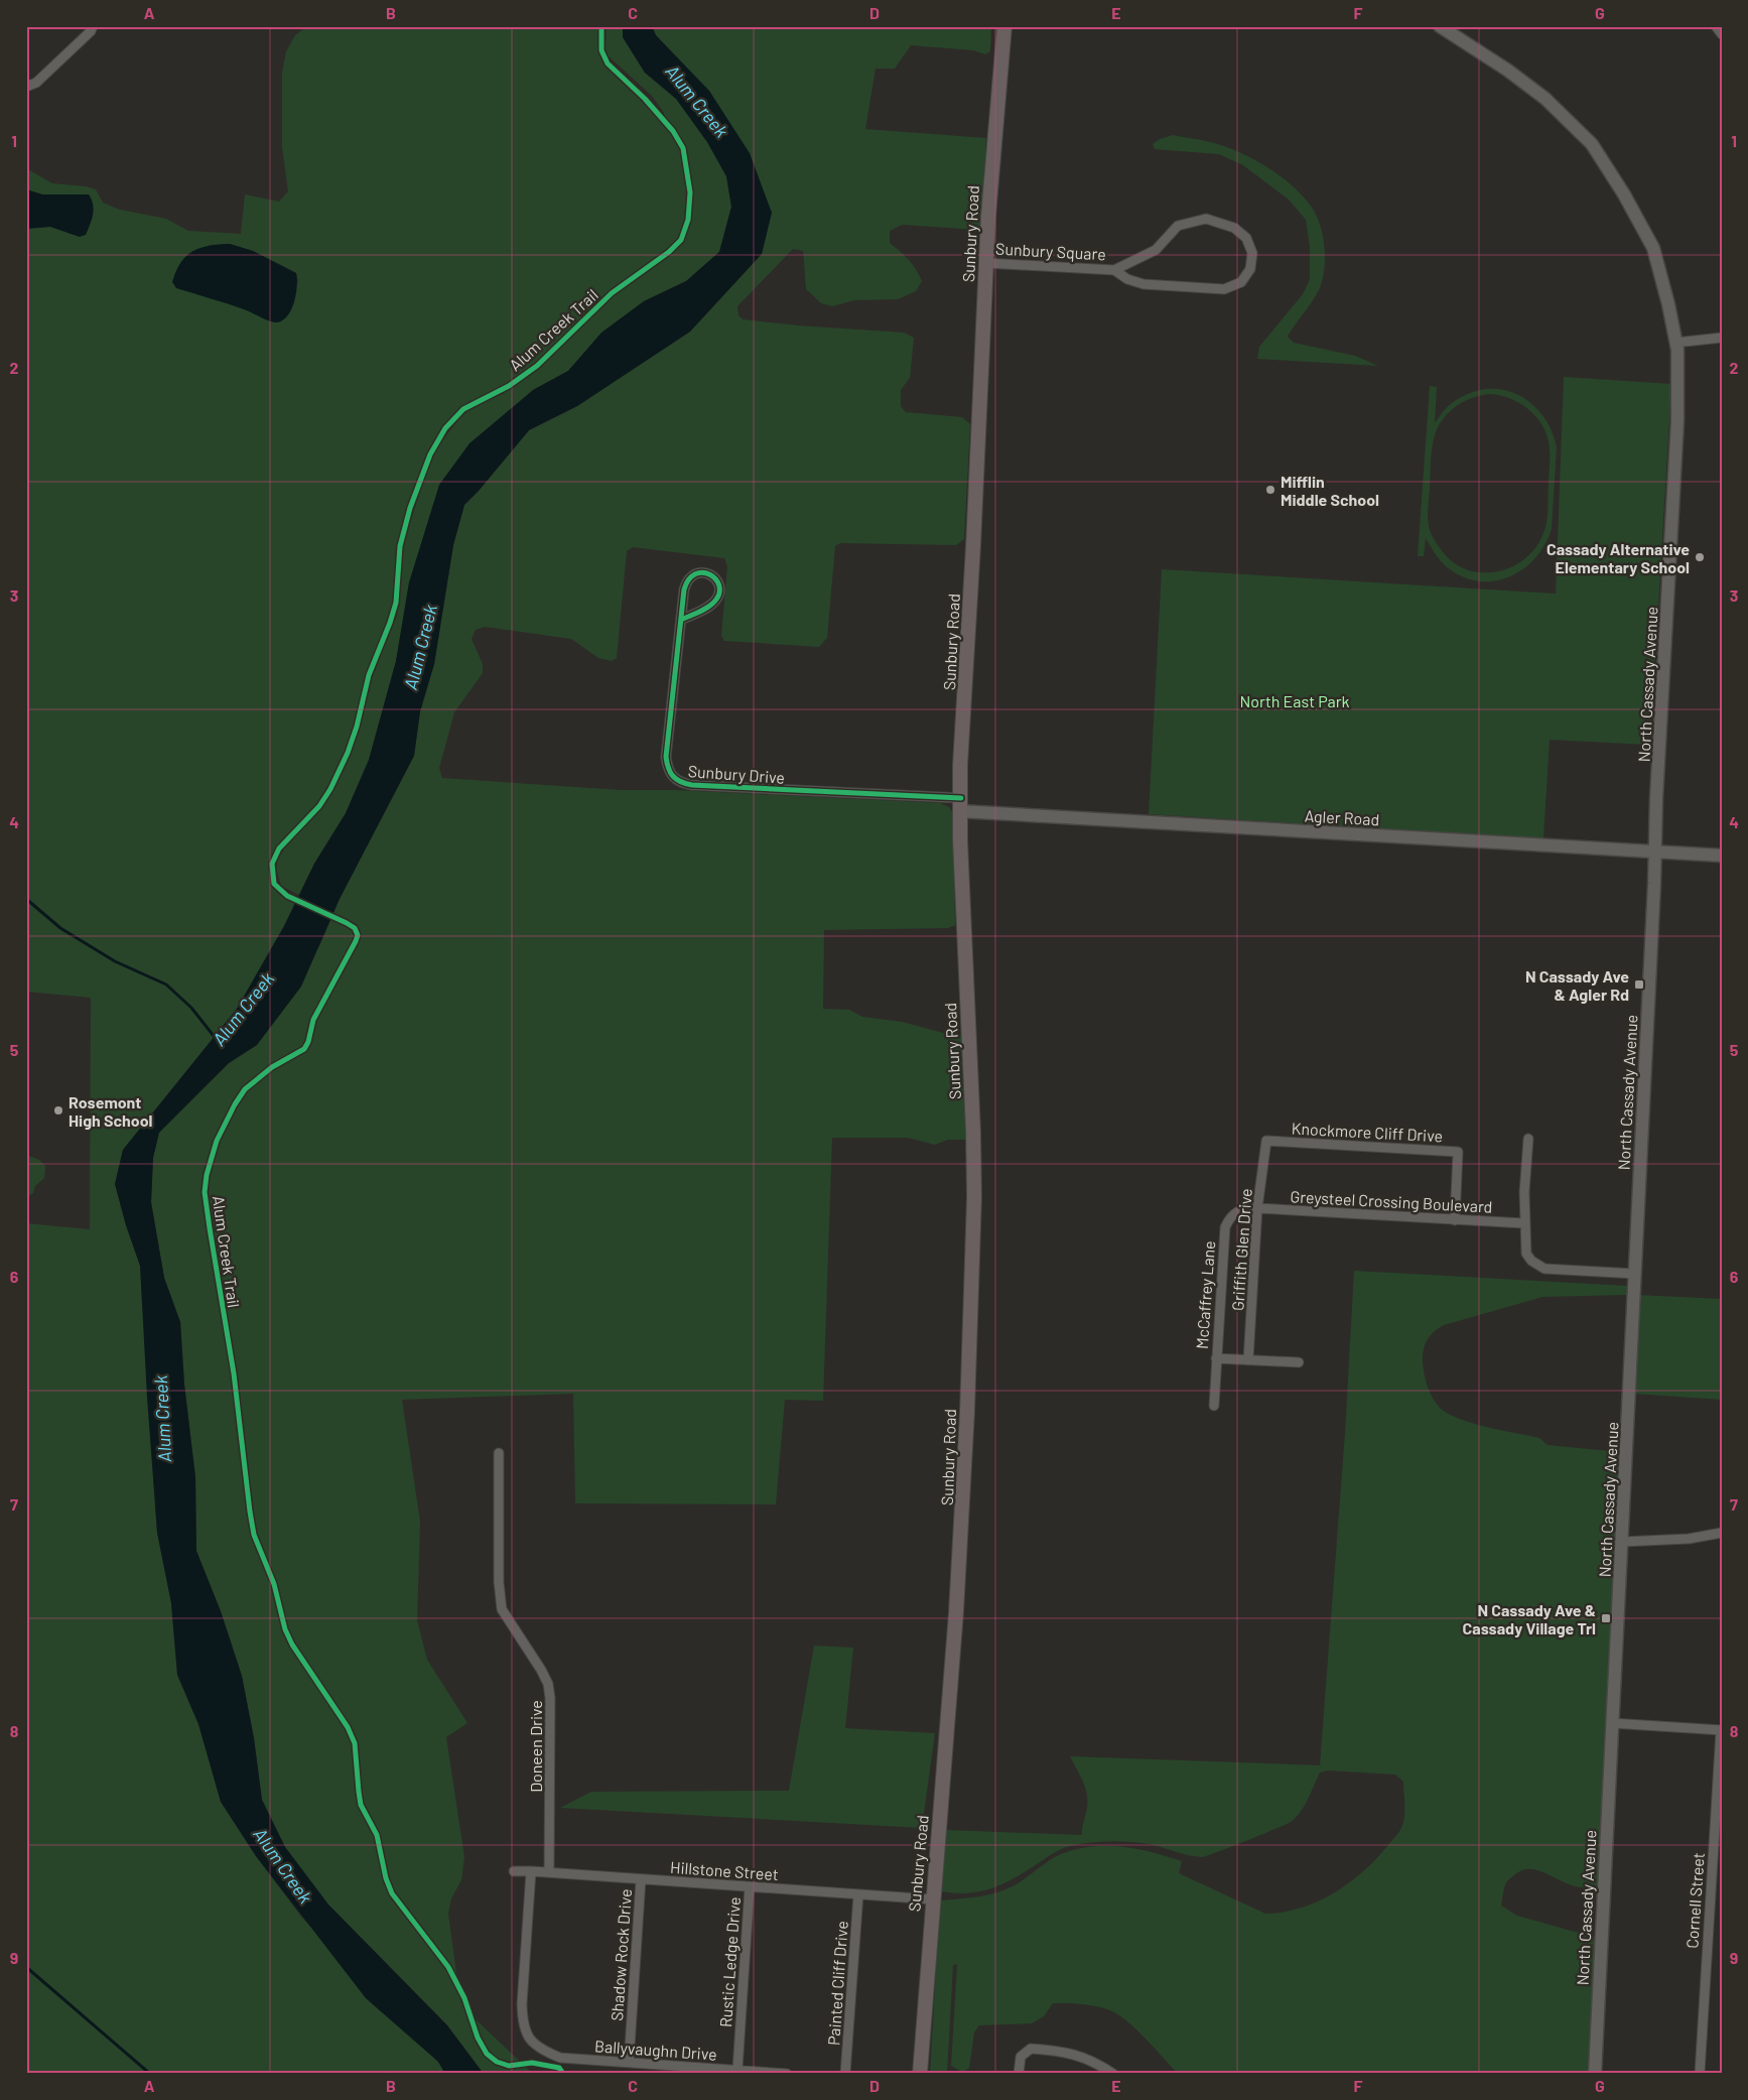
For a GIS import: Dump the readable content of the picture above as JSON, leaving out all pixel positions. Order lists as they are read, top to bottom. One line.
{"streets":{"main road":["Sunbury Road","North Cassady Avenue","Agler Road"],"street":["Sunbury Square","Sunbury Drive","Knockmore Cliff Drive","Greysteel Crossing Boulevard","Griffith Glen Drive","McCaffrey Lane","Doneen Drive","Hillstone Street","Cornell Street","Shadow Rock Drive","Rustic Ledge Drive","Painted Cliff Drive","Ballyvaughn Drive"],"cycle path":["Alum Creek Trail"]},"crossings":[["Sunbury Road","Sunbury Square"],["Sunbury Road","Sunbury Drive"],["Sunbury Road","Agler Road"],["Sunbury Road","Hillstone Street"],["North Cassady Avenue","Agler Road"],["Sunbury Drive","Agler Road"],["Knockmore Cliff Drive","Greysteel Crossing Boulevard"],["Knockmore Cliff Drive","Griffith Glen Drive"],["Greysteel Crossing Boulevard","Griffith Glen Drive"],["Greysteel Crossing Boulevard","McCaffrey Lane"],["Griffith Glen Drive","McCaffrey Lane"],["Doneen Drive","Hillstone Street"],["Hillstone Street","Shadow Rock Drive"],["Hillstone Street","Rustic Ledge Drive"],["Hillstone Street","Painted Cliff Drive"],["Hillstone Street","Ballyvaughn Drive"],["Shadow Rock Drive","Ballyvaughn Drive"],["Rustic Ledge Drive","Ballyvaughn Drive"]],"water":["Alum Creek"],"parks":["North East Park"],"places":{"other":["Mifflin Middle School","Cassady Alternative Elementary School","Rosemont High School"],"transit":["N Cassady Ave & Agler Rd","N Cassady Ave & Cassady Village Trl"]},"grid":{"columns":["A","B","C","D","E","F","G"],"rows":["1","2","3","4","5","6","7","8","9"]}}
